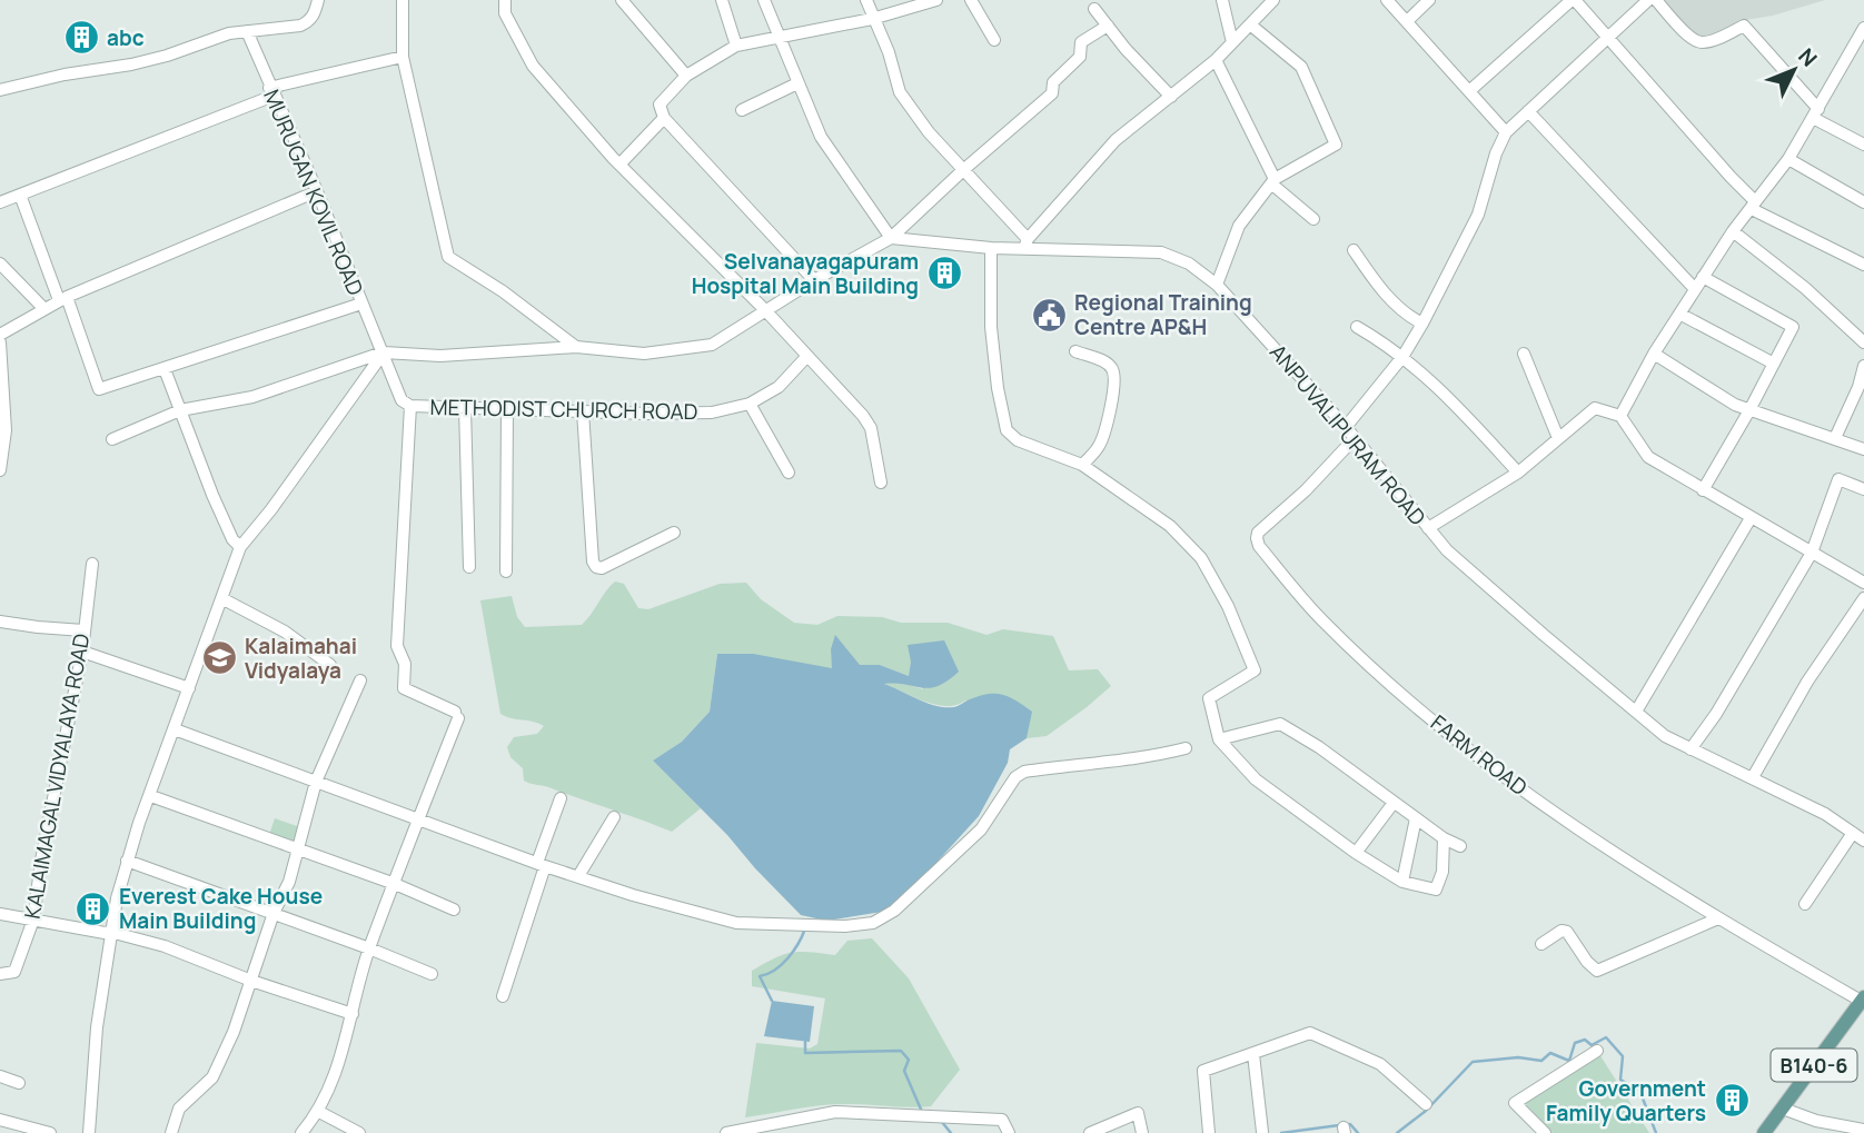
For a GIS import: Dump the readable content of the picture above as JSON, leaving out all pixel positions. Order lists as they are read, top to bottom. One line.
{"streets":{"main road":["B140-6"],"street":["MURUGAN KOVIL ROAD","METHODIST CHURCH ROAD","ANPUVALIPURAM ROAD","FARM ROAD","KALAIMAGAL VIDYALAYA ROAD"]},"crossings":[["MURUGAN KOVIL ROAD","METHODIST CHURCH ROAD"],["ANPUVALIPURAM ROAD","FARM ROAD"],["FARM ROAD","B140-6"]],"places":{"building":["abc","Selvanayagapuram Hospital Main Building","Everest Cake House Main Building","Government Family Quarters"],"public building":["Regional Training Centre AP&H"],"school or university":["Kalaimahai Vidyalaya"]},"north":"top right"}
